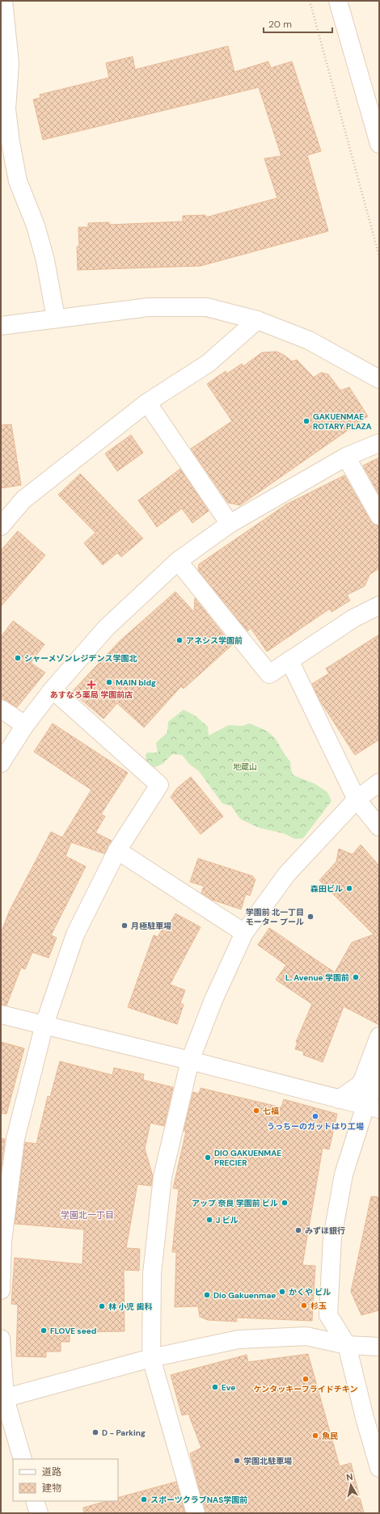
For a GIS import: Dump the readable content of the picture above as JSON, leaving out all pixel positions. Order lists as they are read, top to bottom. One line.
{"districts":["学園北一丁目"],"parks":["地蔵山"],"places":{"other":["GAKUENMAE ROTARY PLAZA","アネシス学園前","シャーメゾンレジデンス学園北","MAIN bldg","森田ビル","学園前 北一丁目 モーター プール","月極駐車場","L. Avenue 学園前","七福","うっちーのガットはり工場","DIO GAKUENMAE PRECIER","アップ 奈良 学園前 ビル","J ビル","みずほ銀行","かくや ビル","Dio Gakuenmae","杉玉","林 小児 歯科","FLOVE seed","ケンタッキーフライドチキン","Eve","D - Parking","魚民","学園北駐車場","スポーツクラブNAS学園前"],"health":["あすなろ薬局 学園前店"]},"legend":["道路","建物"],"scale_bar":"20 m","north":"top"}
